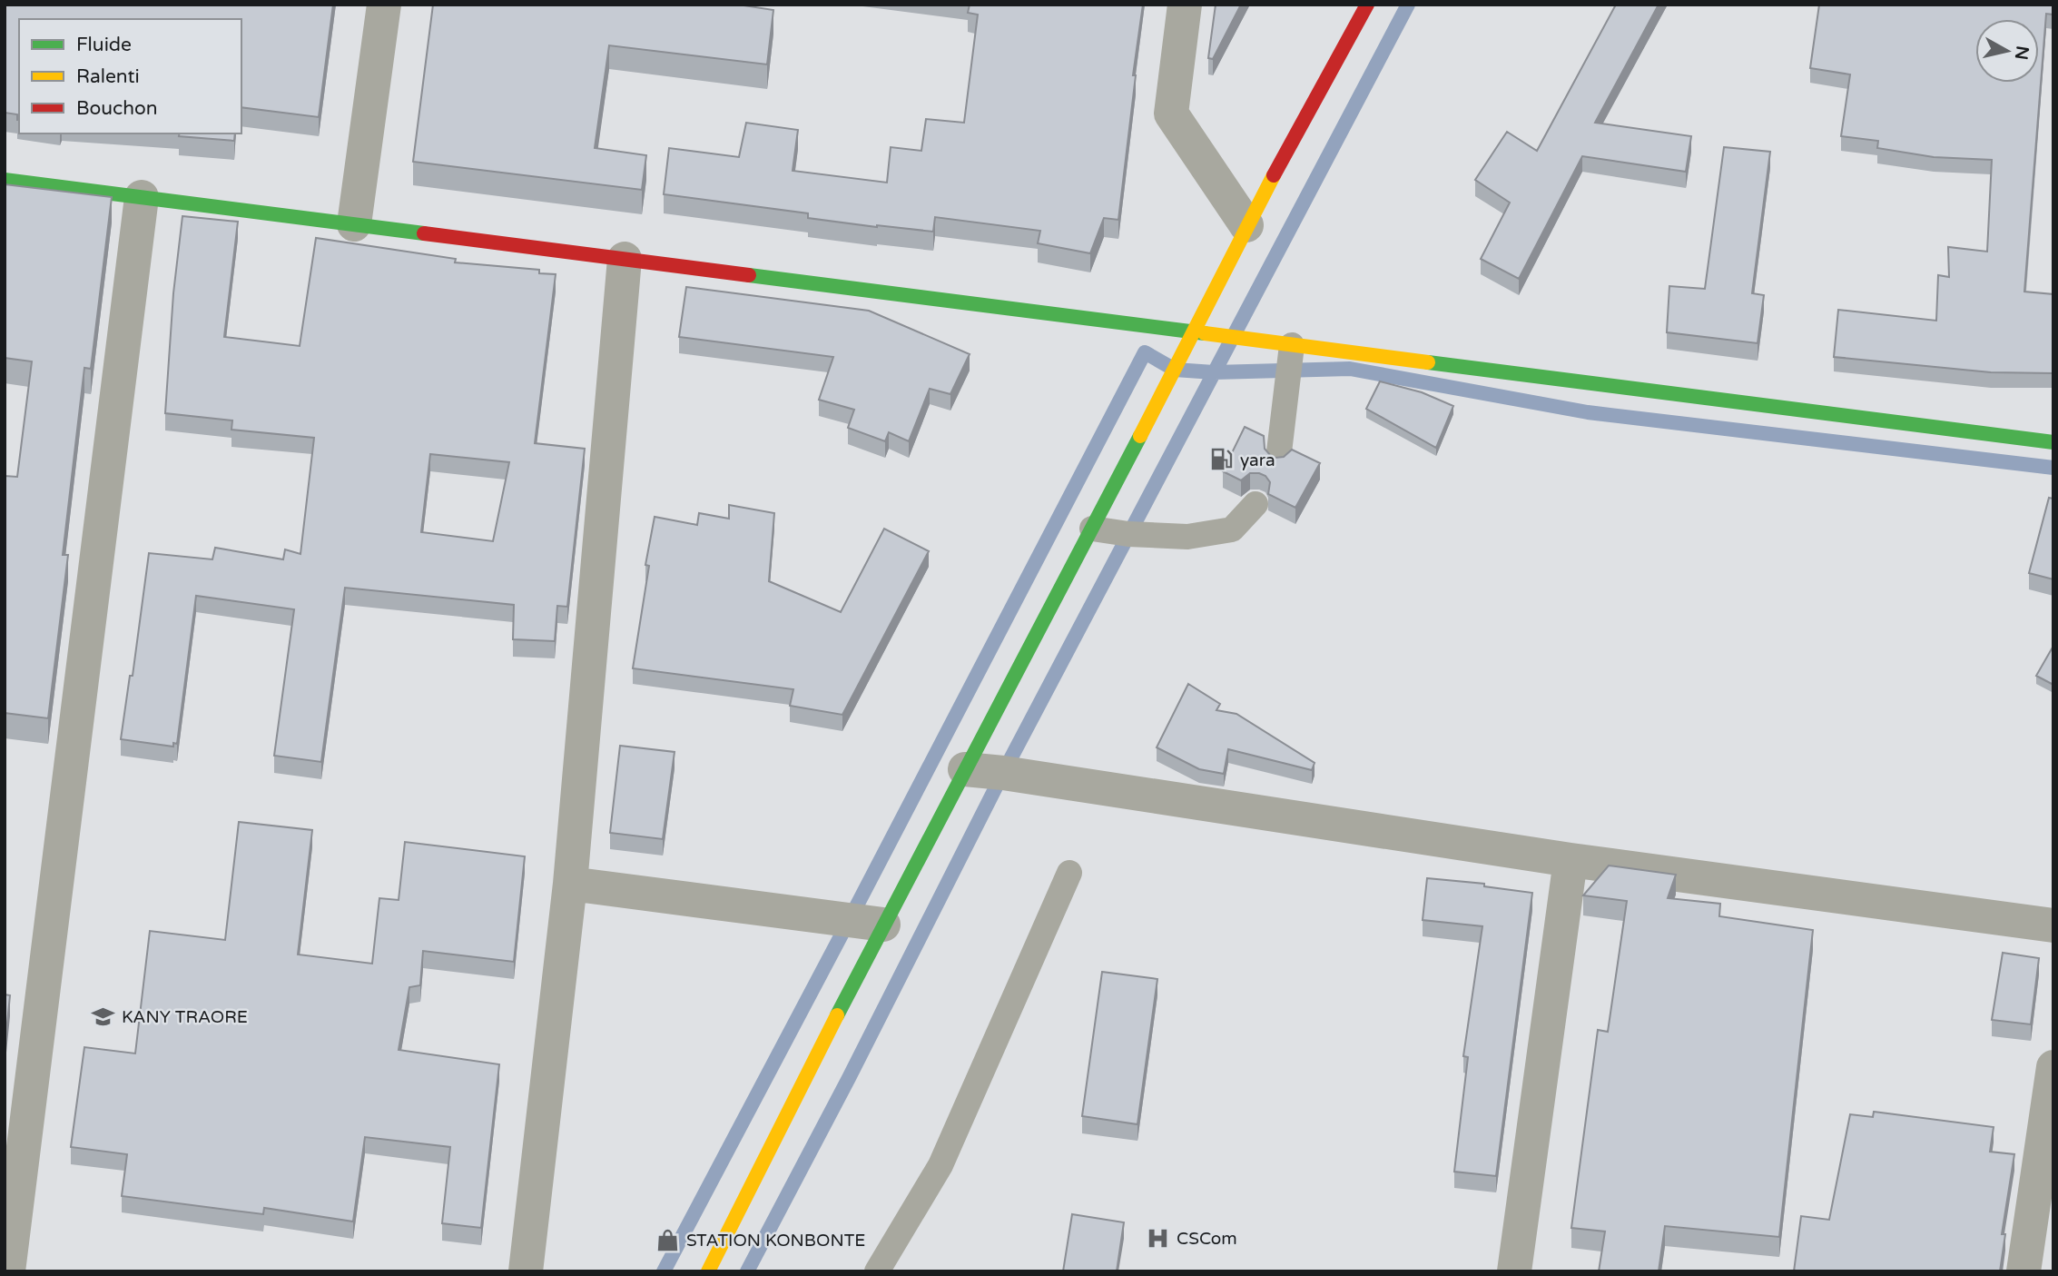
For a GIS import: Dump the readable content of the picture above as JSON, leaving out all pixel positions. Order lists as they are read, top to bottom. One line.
{"places":{"fuel station":["yara"],"school or university":["KANY TRAORE"],"hospital":["CSCom"],"shop":["STATION KONBONTE"]},"legend":["Fluide","Ralenti","Bouchon"],"north":"right"}
